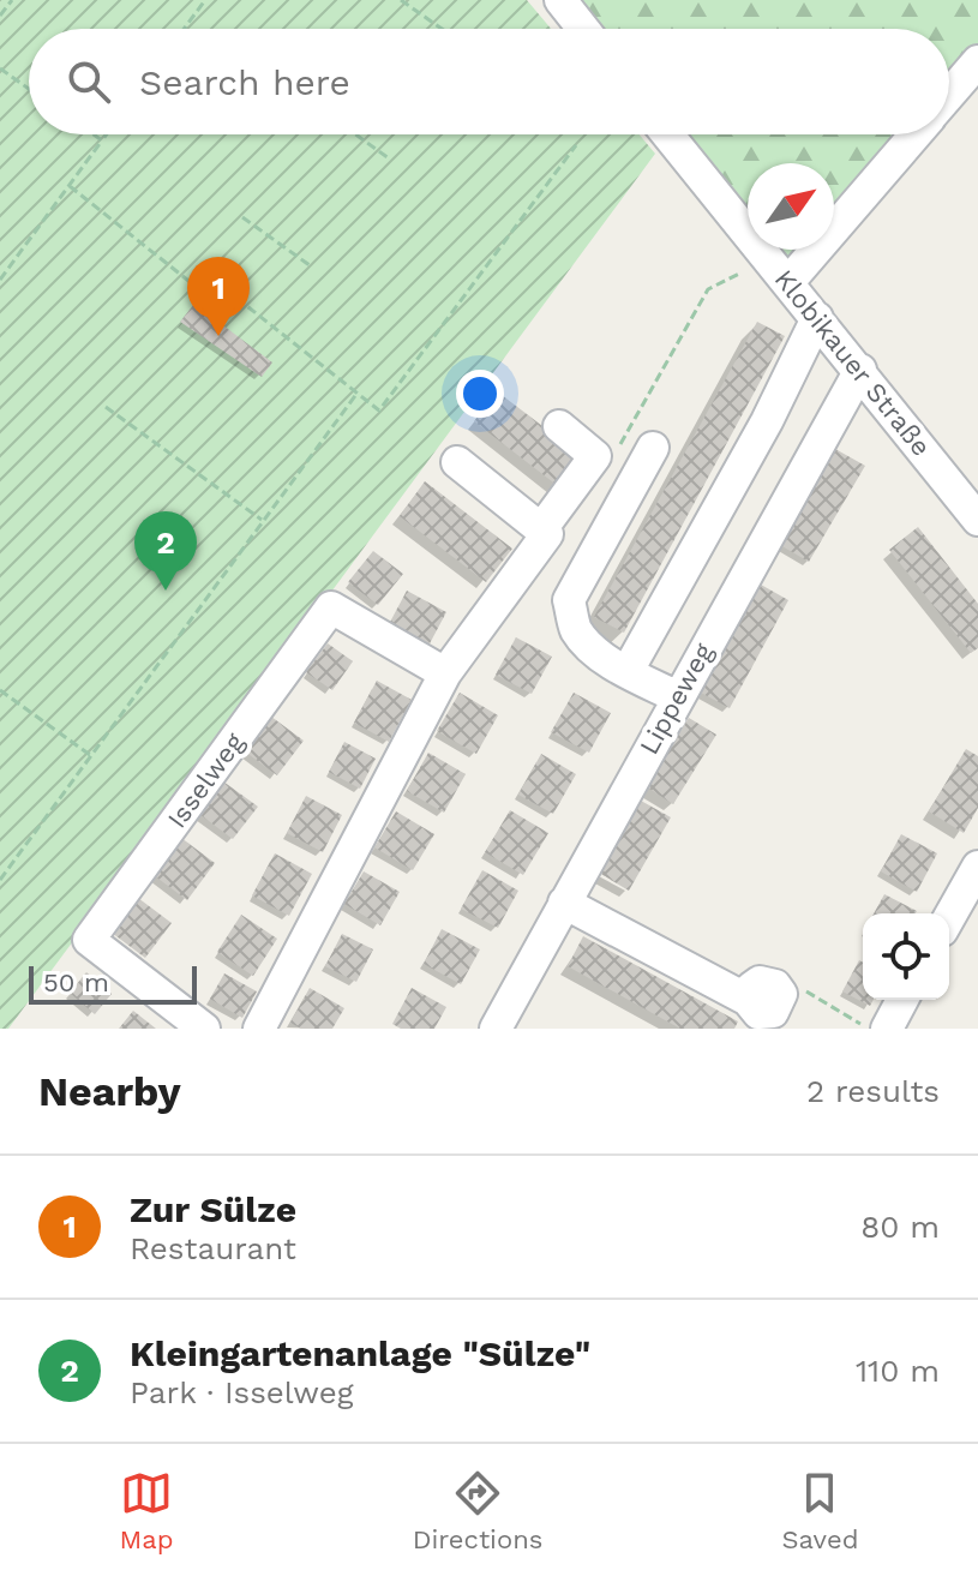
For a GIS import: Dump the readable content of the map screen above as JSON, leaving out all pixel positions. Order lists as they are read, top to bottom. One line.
{"streets":{"street":["Klobikauer Straße","Lippeweg","Isselweg"]},"crossings":[["Klobikauer Straße","Lippeweg"]],"scale_bar":"50 m","north":"top right","page":{"search":"Search here","pins":["1","2"],"scale":"50 m","heading":["Nearby","2 results"],"list":[{"mark":"1","name":"Zur Sülze","note":"Restaurant","value":"80 m"},{"mark":"2","name":"Kleingartenanlage \"Sülze\"","note":"Park · Isselweg","value":"110 m"}],"nav":["Map","Directions","Saved"]}}
